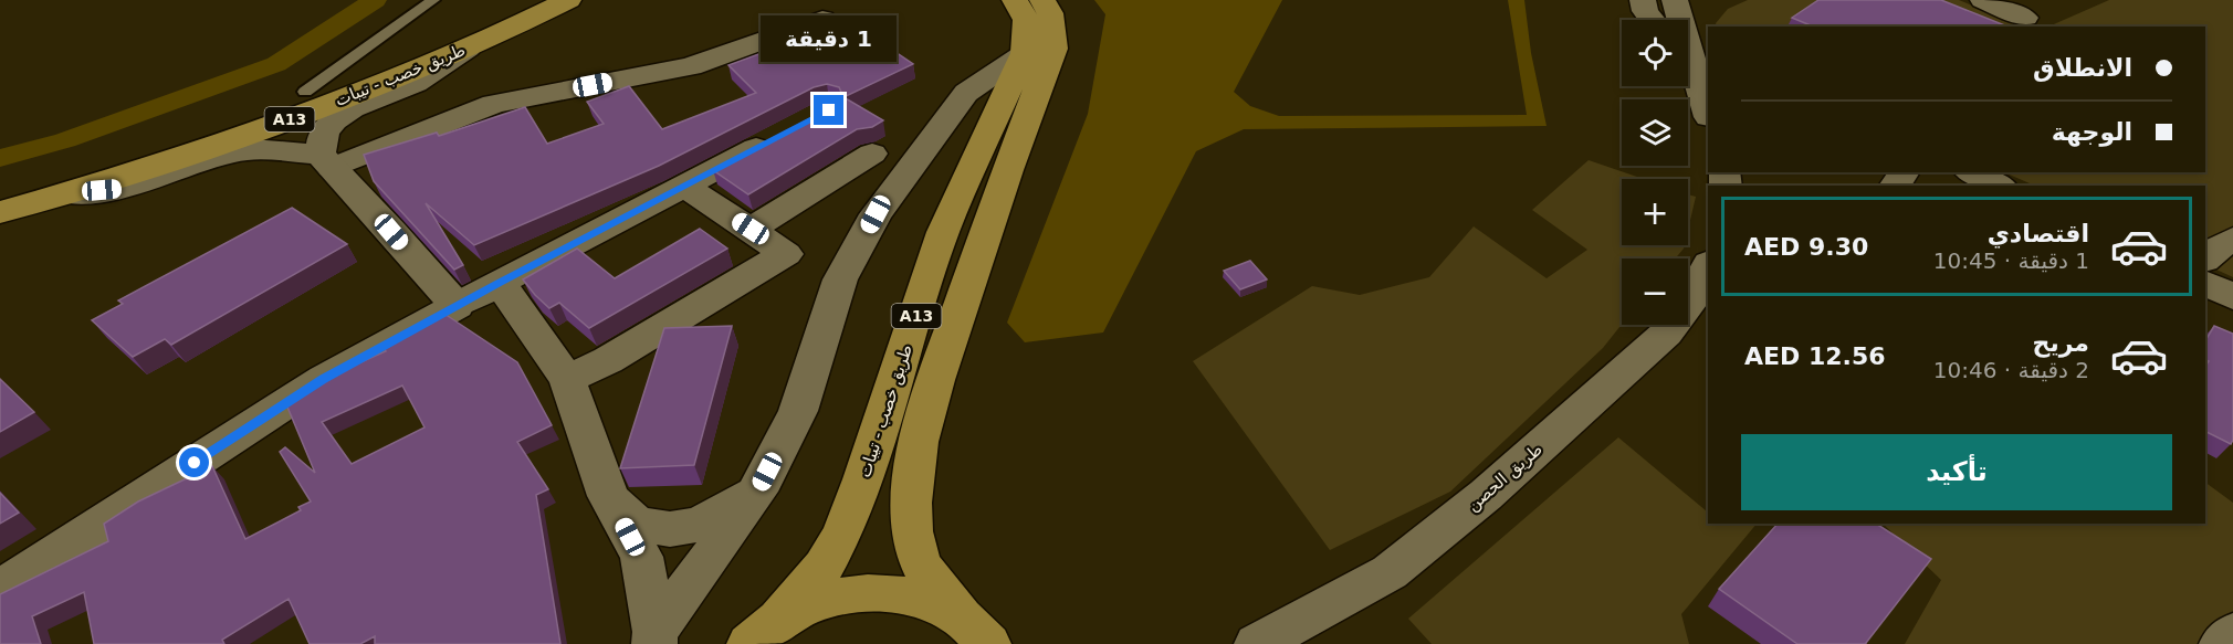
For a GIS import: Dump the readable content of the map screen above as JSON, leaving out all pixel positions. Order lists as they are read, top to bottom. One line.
{"streets":{"highway":["طريق خصب - تيبات","A13"],"street":["طريق الحصن"]},"crossings":[["طريق خصب - تيبات","A13"]],"page":{"bubble":"1 دقيقة","map_buttons":["+","−"],"banner":["الانطلاق","الوجهة"],"list":[{"name":"اقتصادي","note":"1 دقيقة · 10:45","value":"AED 9.30"},{"name":"مريح","note":"2 دقيقة · 10:46","value":"AED 12.56"}],"buttons":"تأكيد"}}
